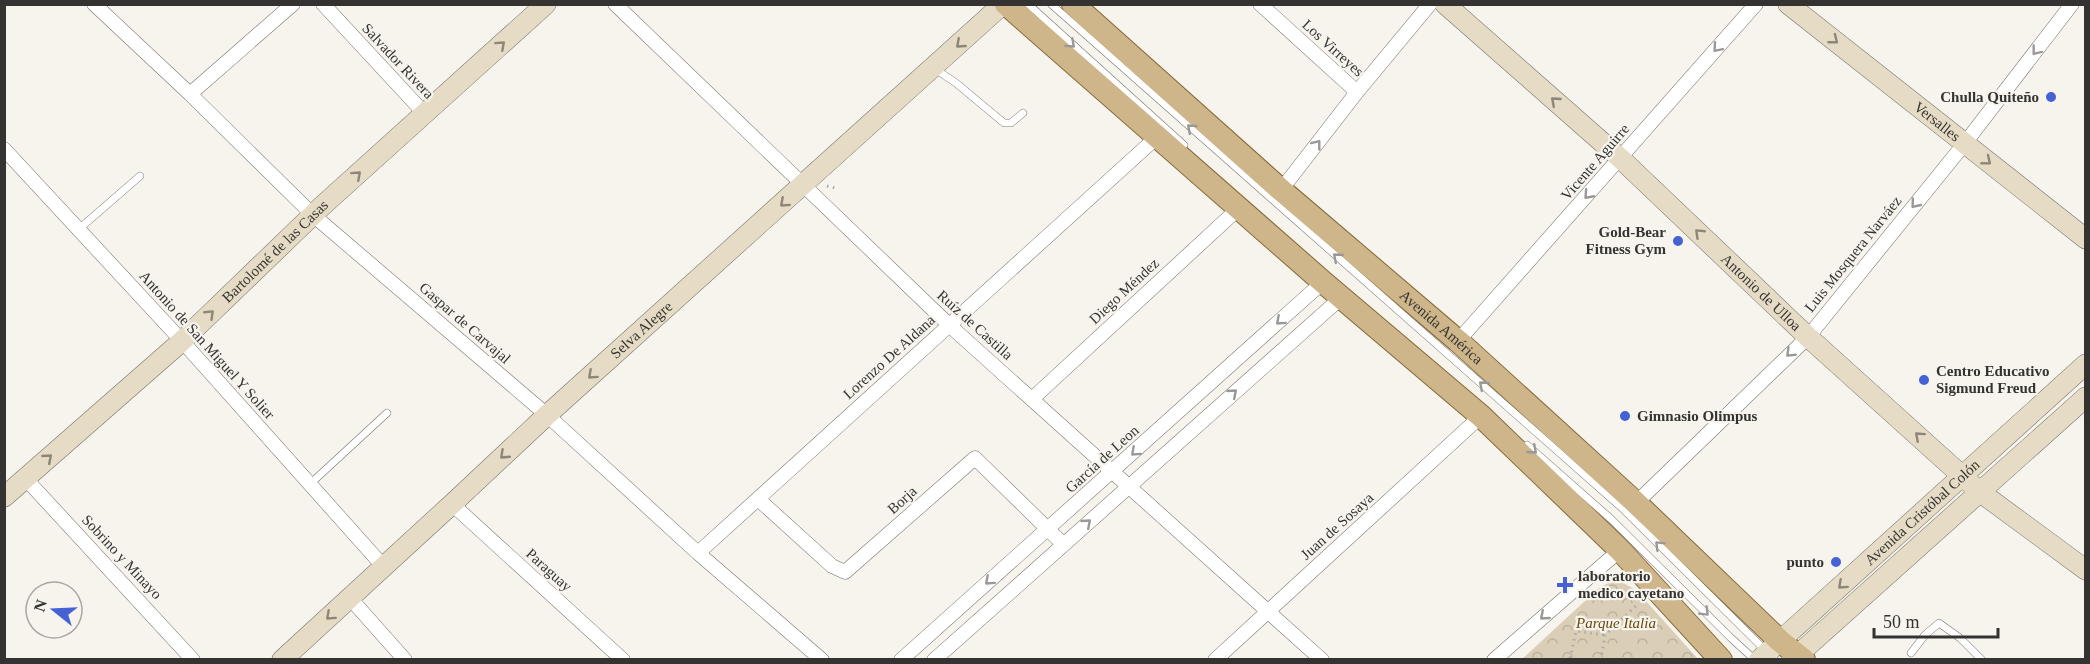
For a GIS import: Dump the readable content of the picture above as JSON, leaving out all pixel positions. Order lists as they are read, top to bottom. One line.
{"streets":{"main road":["Avenida América"],"street":["Los Virreyes","Salvador Rivera","Versalles","Vicente Aguirre","Bartolomé de las Casas","Luis Mosquera Narváez","Diego Méndez","Antonio de Ulloa","Gaspar de Carvajal","Ruíz de Castilla","Selva Alegre","Antonio de San Miguel Y Solier","Lorenzo De Aldana","García de Leon","Borja","Avenida Cristóbal Colón","Juan de Sosaya","Sobrino y Minayo","Paraguay"]},"crossings":[["Salvador Rivera","Bartolomé de las Casas"],["Versalles","Luis Mosquera Narváez"],["Vicente Aguirre","Antonio de Ulloa"],["Vicente Aguirre","Avenida América"],["Bartolomé de las Casas","Gaspar de Carvajal"],["Bartolomé de las Casas","Antonio de San Miguel Y Solier"],["Bartolomé de las Casas","Sobrino y Minayo"],["Luis Mosquera Narváez","Antonio de Ulloa"],["Luis Mosquera Narváez","Avenida América"],["Diego Méndez","Ruíz de Castilla"],["Antonio de Ulloa","Avenida Cristóbal Colón"],["Gaspar de Carvajal","Selva Alegre"],["Gaspar de Carvajal","Lorenzo De Aldana"],["Ruíz de Castilla","Selva Alegre"],["Ruíz de Castilla","Lorenzo De Aldana"],["Ruíz de Castilla","García de Leon"],["Ruíz de Castilla","Juan de Sosaya"],["Avenida América","Avenida Cristóbal Colón"],["Selva Alegre","Antonio de San Miguel Y Solier"],["Selva Alegre","Paraguay"],["Lorenzo De Aldana","Borja"],["García de Leon","Borja"]],"one_way":["Versalles","Vicente Aguirre","Bartolomé de las Casas","Luis Mosquera Narváez","Antonio de Ulloa","Selva Alegre"],"parks":["Parque Italia"],"places":{"other":["Chulla Quiteño","Gold-Bear Fitness Gym","Centro Educativo Sigmund Freud","Gimnasio Olimpus","punto"],"health":["laboratorio medico cayetano"]},"scale_bar":"50 m","north":"left"}
